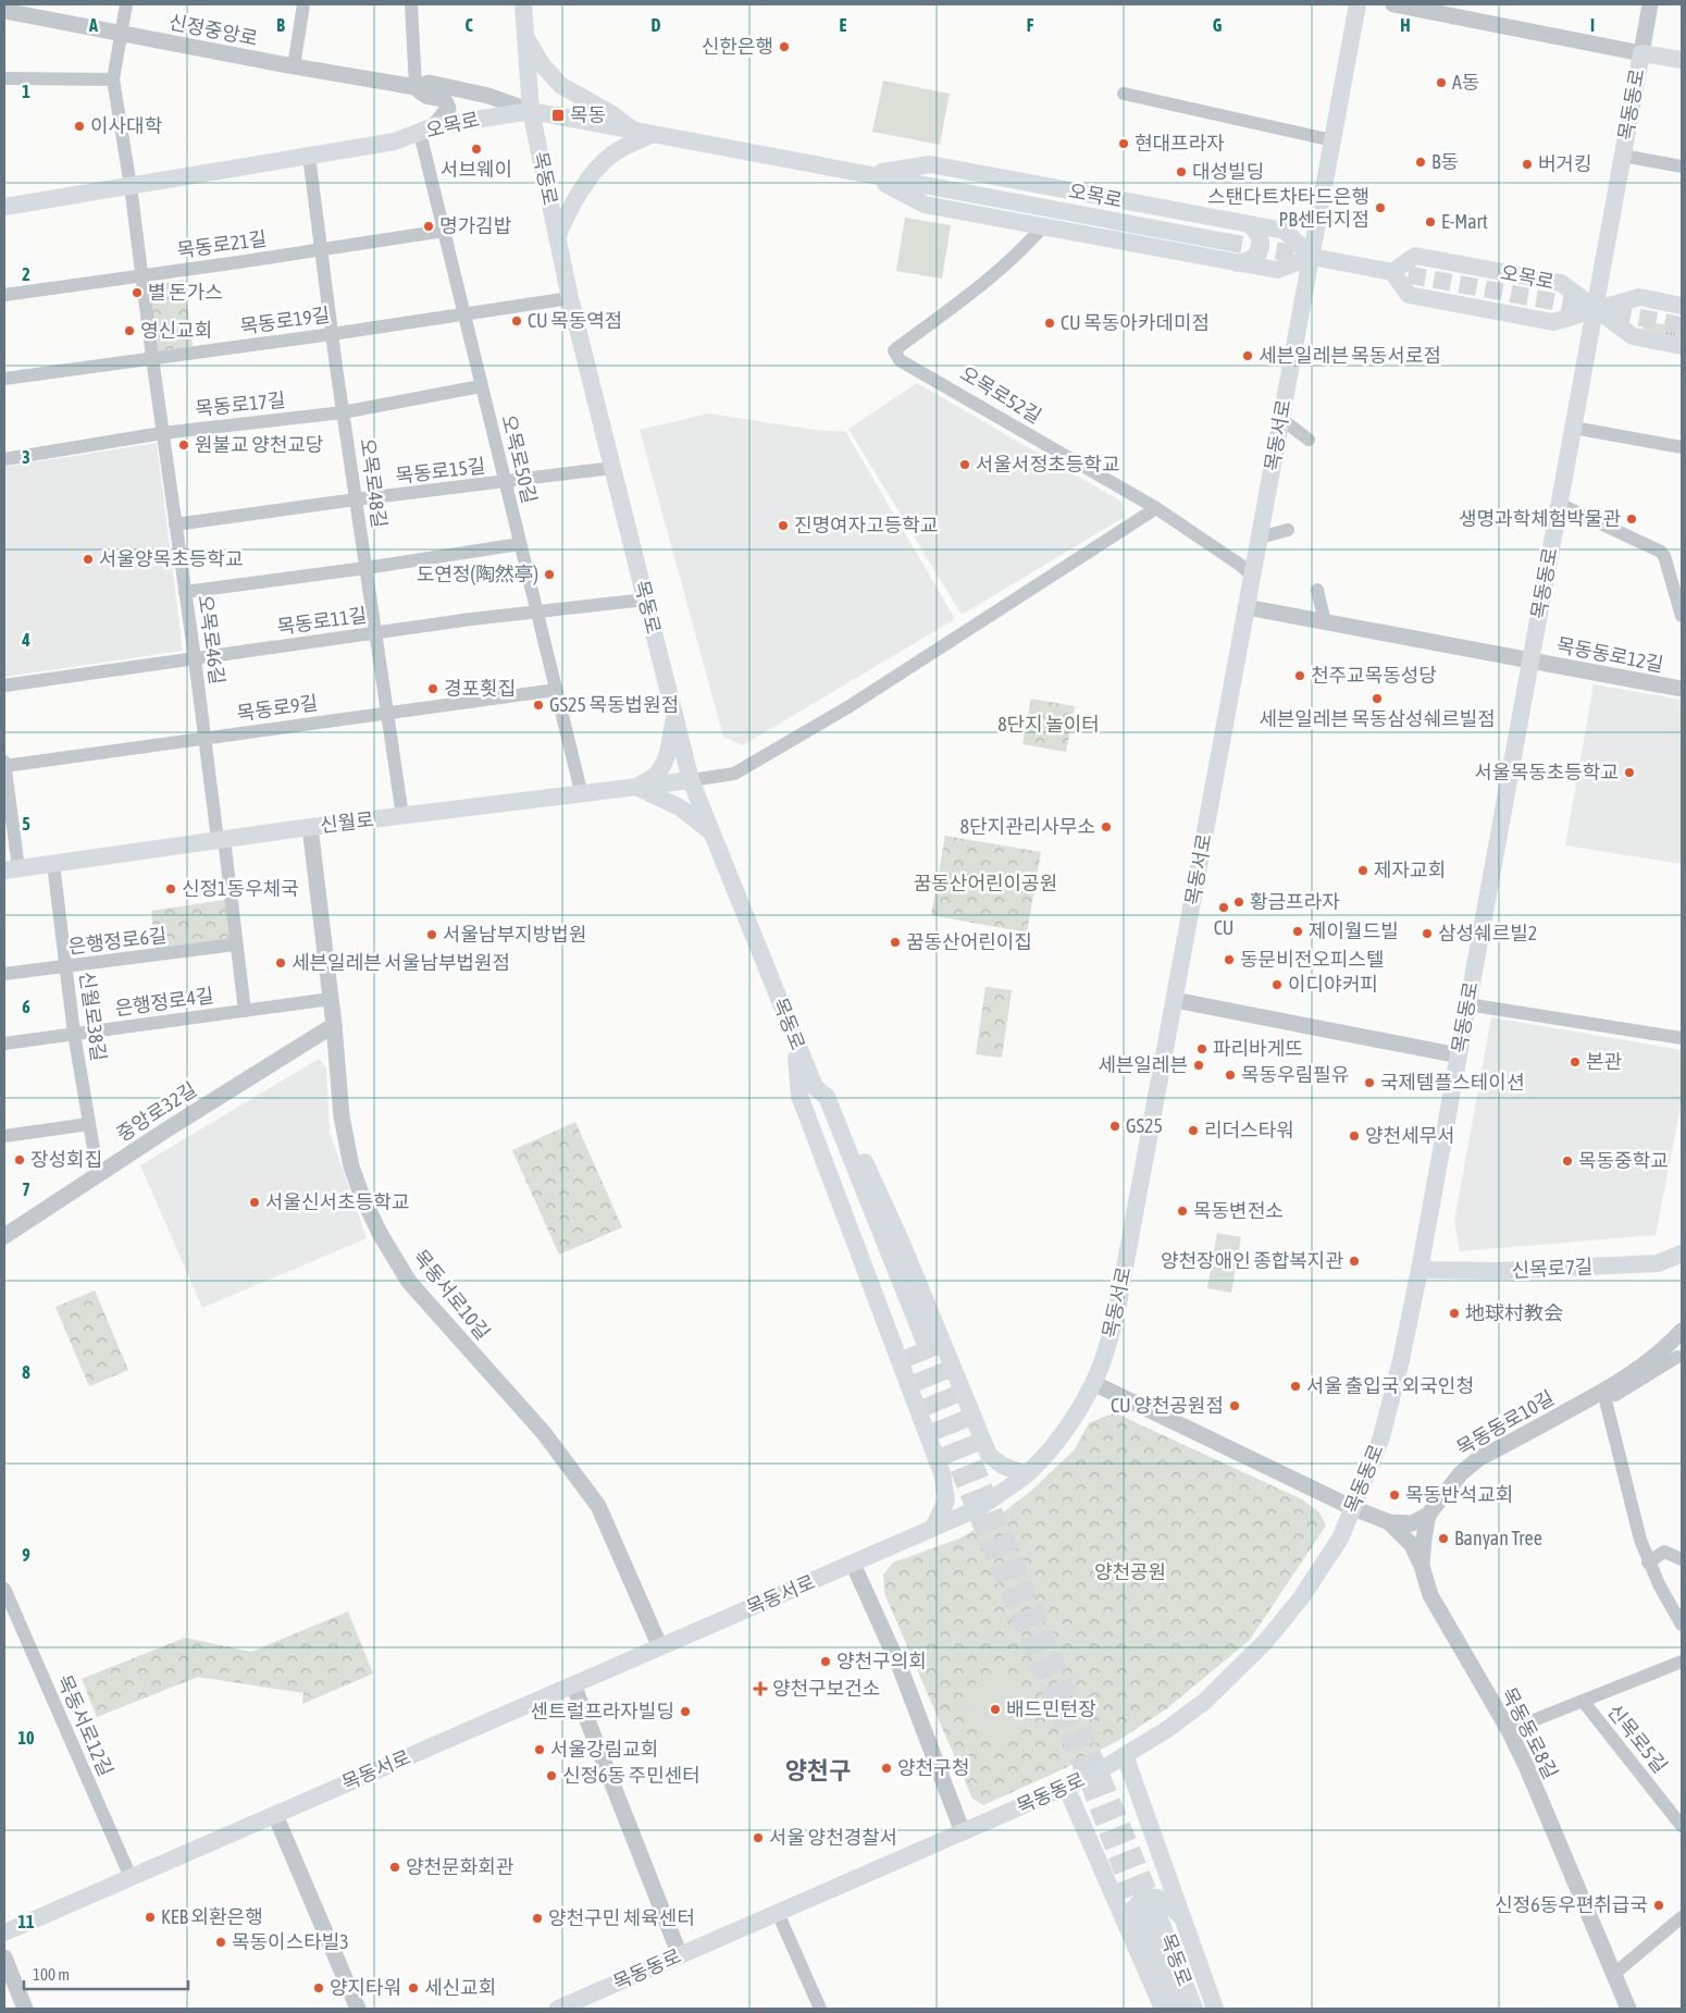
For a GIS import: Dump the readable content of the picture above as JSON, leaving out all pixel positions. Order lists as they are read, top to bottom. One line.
{"streets":{"main road":["목동동로","오목로","목동로","목동서로","신월로","신목로7길"],"street":["신정중앙로","목동로21길","목동로19길","오목로52길","목동로17길","오목로50길","목동로15길","오목로48길","목동로11길","오목로46길","목동동로12길","목동로9길","은행정로6길","은행정로4길","신월로38길","중앙로32길","목동서로10길","목동동로10길","목동서로12길","목동동로8길","신목로5길"]},"crossings":[["신정중앙로","오목로"],["신정중앙로","목동로"],["신정중앙로","오목로50길"],["목동동로","오목로"],["목동동로","목동동로12길"],["목동동로","신목로7길"],["오목로","목동로"],["오목로","오목로52길"],["오목로","목동서로"],["오목로","오목로50길"],["오목로","오목로48길"],["오목로","오목로46길"],["목동로","목동로19길"],["목동로","목동로15길"],["목동로","목동로11길"],["목동로","신월로"],["목동로21길","오목로50길"],["목동로21길","오목로48길"],["목동로21길","오목로46길"],["목동로19길","오목로50길"],["목동로19길","오목로48길"],["목동로19길","오목로46길"],["오목로52길","목동서로"],["목동로17길","오목로50길"],["목동로17길","오목로48길"],["목동로17길","오목로46길"],["목동서로","목동동로12길"],["목동서로","목동서로10길"],["목동서로","목동서로12길"],["오목로50길","목동로15길"],["오목로50길","목동로11길"],["오목로50길","목동로9길"],["오목로50길","신월로"],["목동로15길","오목로48길"],["목동로15길","오목로46길"],["오목로48길","목동로11길"],["오목로48길","목동로9길"],["오목로48길","신월로"],["목동로11길","오목로46길"],["오목로46길","목동로9길"],["오목로46길","신월로"],["오목로46길","은행정로6길"],["오목로46길","은행정로4길"],["신월로","신월로38길"],["신월로","목동서로10길"],["은행정로6길","신월로38길"],["은행정로4길","신월로38길"],["은행정로4길","목동서로10길"],["신월로38길","중앙로32길"],["중앙로32길","목동서로10길"],["목동동로8길","신목로5길"]],"districts":["양천구"],"parks":["8단지 놀이터","꿈동산어린이공원","양천공원"],"places":{"other":["신한은행","A동","이사대학","현대프라자","서브웨이","B동","버거킹","대성빌딩","스탠다트차타드은행 PB센터지점","E-Mart","명가김밥","별 돈가스","CU 목동역점","CU 목동아카데미점","영신교회","세븐일레븐 목동서로점","원불교 양천교당","서울서정초등학교","생명과학체험박물관","진명여자고등학교","서울양목초등학교","도연정(陶然亭)","천주교목동성당","경포횟집","세븐일레븐 목동삼성쉐르빌점","GS25 목동법원점","서울목동초등학교","8단지관리사무소","제자교회","신정1동우체국","황금프라자","CU","제이월드빌","삼성쉐르빌2","서울남부지방법원","꿈동산어린이집","동문비전오피스텔","세븐일레븐 서울남부법원점","이디야커피","파리바게뜨","본관","세븐일레븐","목동우림필유","국제템플스테이션","GS25","리더스타워","양천세무서","장성회집","목동중학교","서울신서초등학교","목동변전소","양천장애인 종합복지관","地球村教会","서울 출입국 외국인청","CU 양천공원점","목동반석교회","Banyan Tree","양천구의회","배드민턴장","센트럴프라자빌딩","서울강림교회","양천구청","신정6동 주민센터","서울 양천경찰서","양천문화회관","신정6동우편취급국","KEB 외환은행","양천구민 체육센터","목동이스타빌3","양지타워","세신교회"],"transit":["목동"],"health":["양천구보건소"]},"scale_bar":"100 m","grid":{"columns":["A","B","C","D","E","F","G","H","I"],"rows":["1","2","3","4","5","6","7","8","9","10","11"]}}
